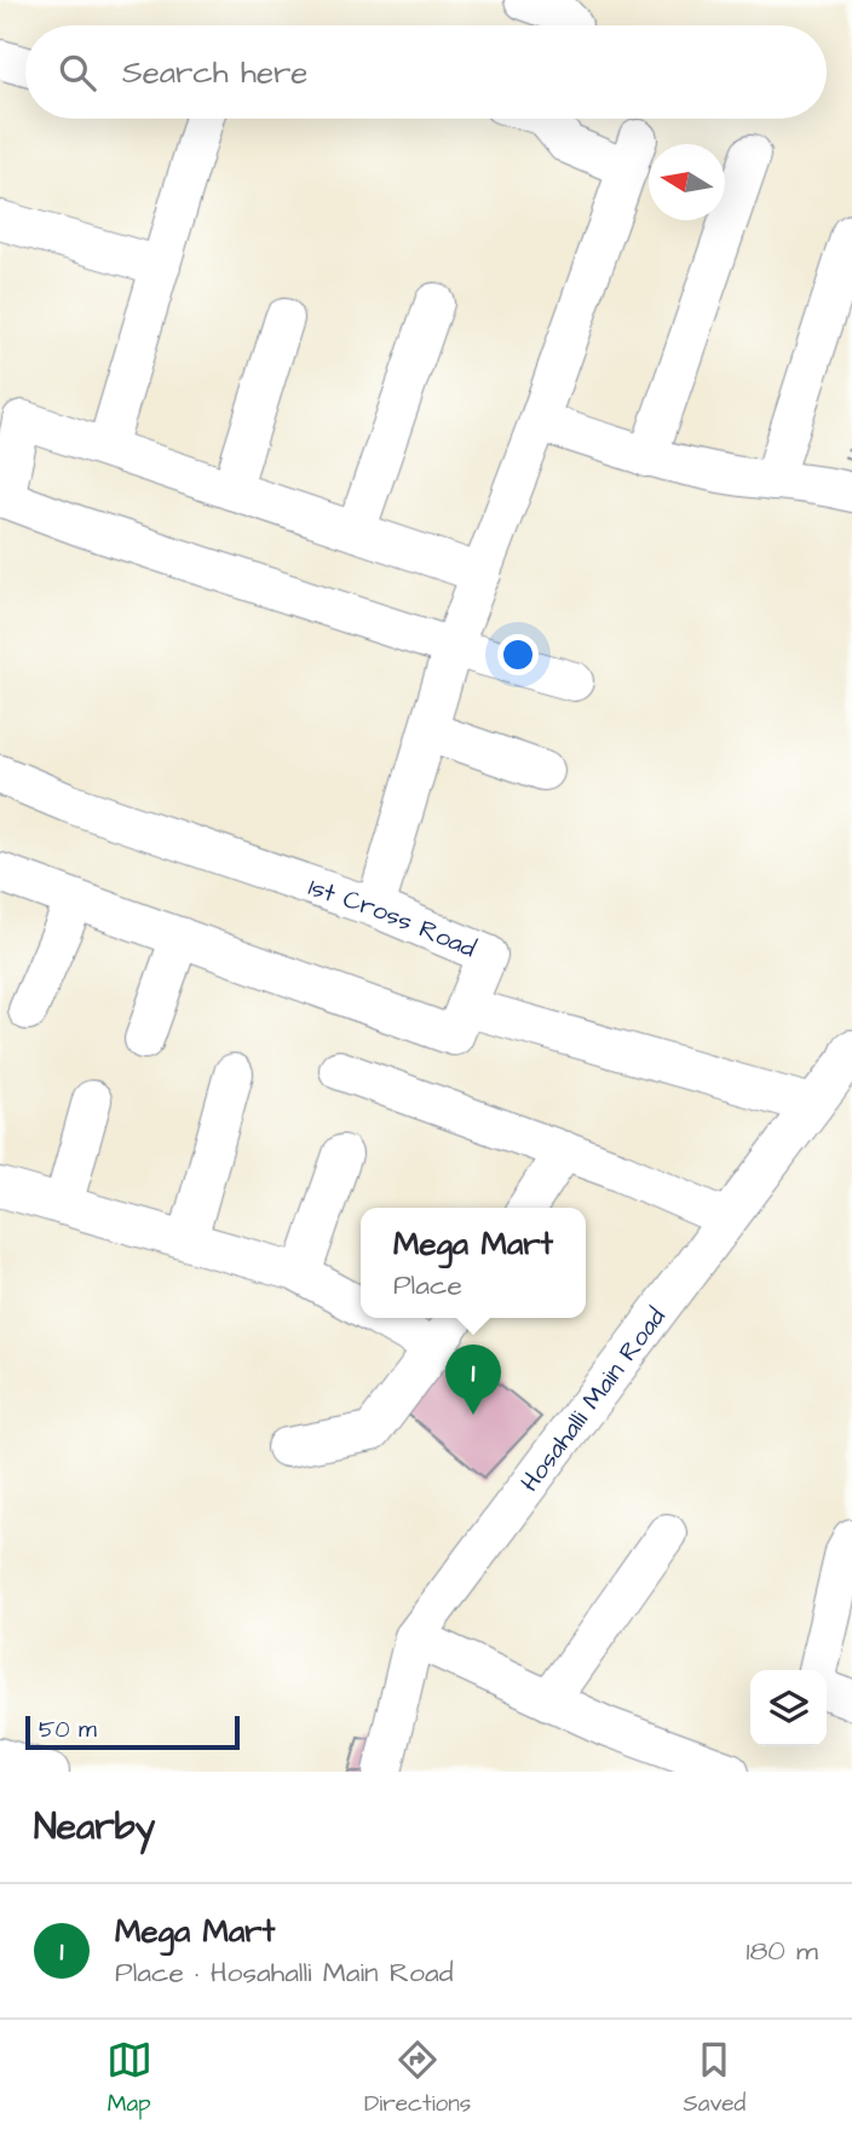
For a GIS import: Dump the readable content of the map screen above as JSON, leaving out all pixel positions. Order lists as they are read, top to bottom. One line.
{"streets":{"street":["1st Cross Road","Hosahalli Main Road"]},"scale_bar":"50 m","north":"left","page":{"search":"Search here","popup":["Mega Mart","Place"],"pins":"1","scale":"50 m","heading":"Nearby","list":[{"mark":"1","name":"Mega Mart","note":"Place · Hosahalli Main Road","value":"180 m"}],"nav":["Map","Directions","Saved"]}}
